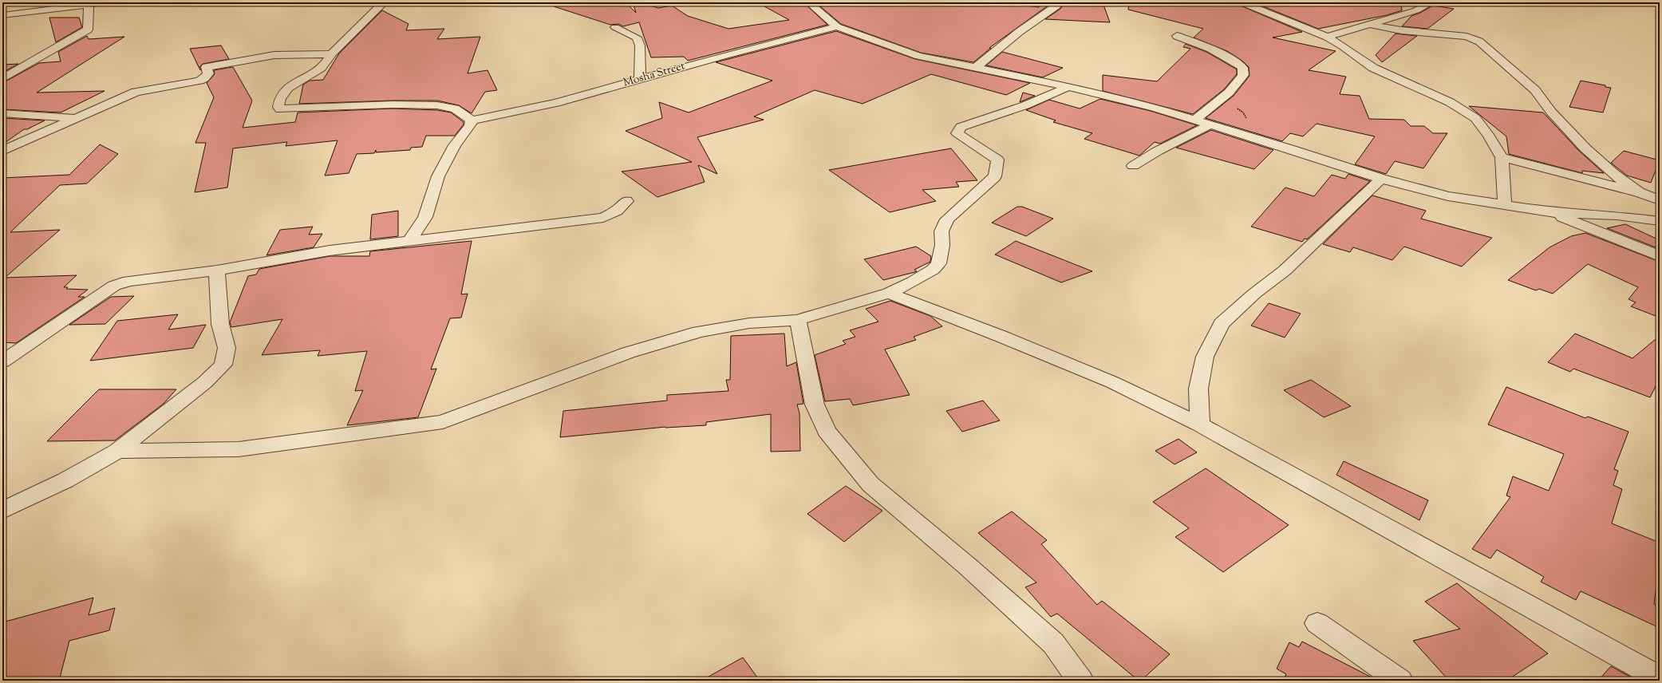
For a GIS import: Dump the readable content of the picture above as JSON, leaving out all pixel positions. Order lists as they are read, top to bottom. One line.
{"streets":{"street":["Mosha Street"]}}
